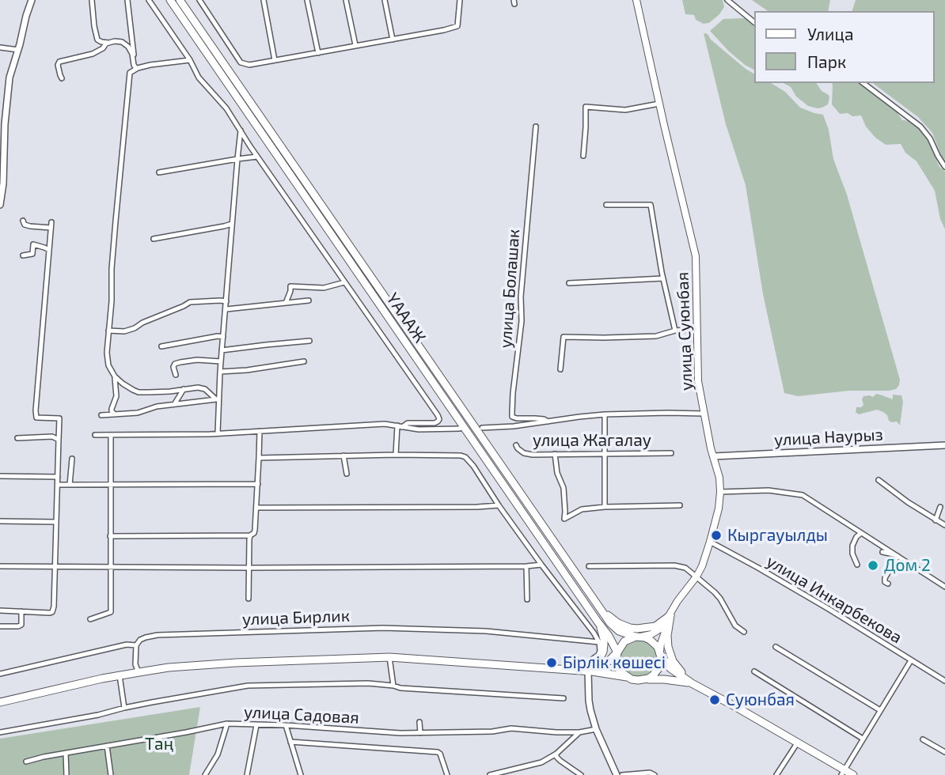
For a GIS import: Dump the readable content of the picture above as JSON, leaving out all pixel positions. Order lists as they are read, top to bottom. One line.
{"streets":{"main road":["ҮАААЖ","улица Суюнбая"],"street":["улица Болашак","улица Наурыз","улица Жагалау","улица Инкарбекова","улица Бирлик","улица Садовая"]},"crossings":[["ҮАААЖ","улица Суюнбая"],["улица Суюнбая","улица Наурыз"],["улица Суюнбая","улица Инкарбекова"]],"parks":["Таң"],"places":["Кыргауылды","Дом 2","Бірлік көшесі","Суюнбая"],"legend":["Улица","Парк"]}
